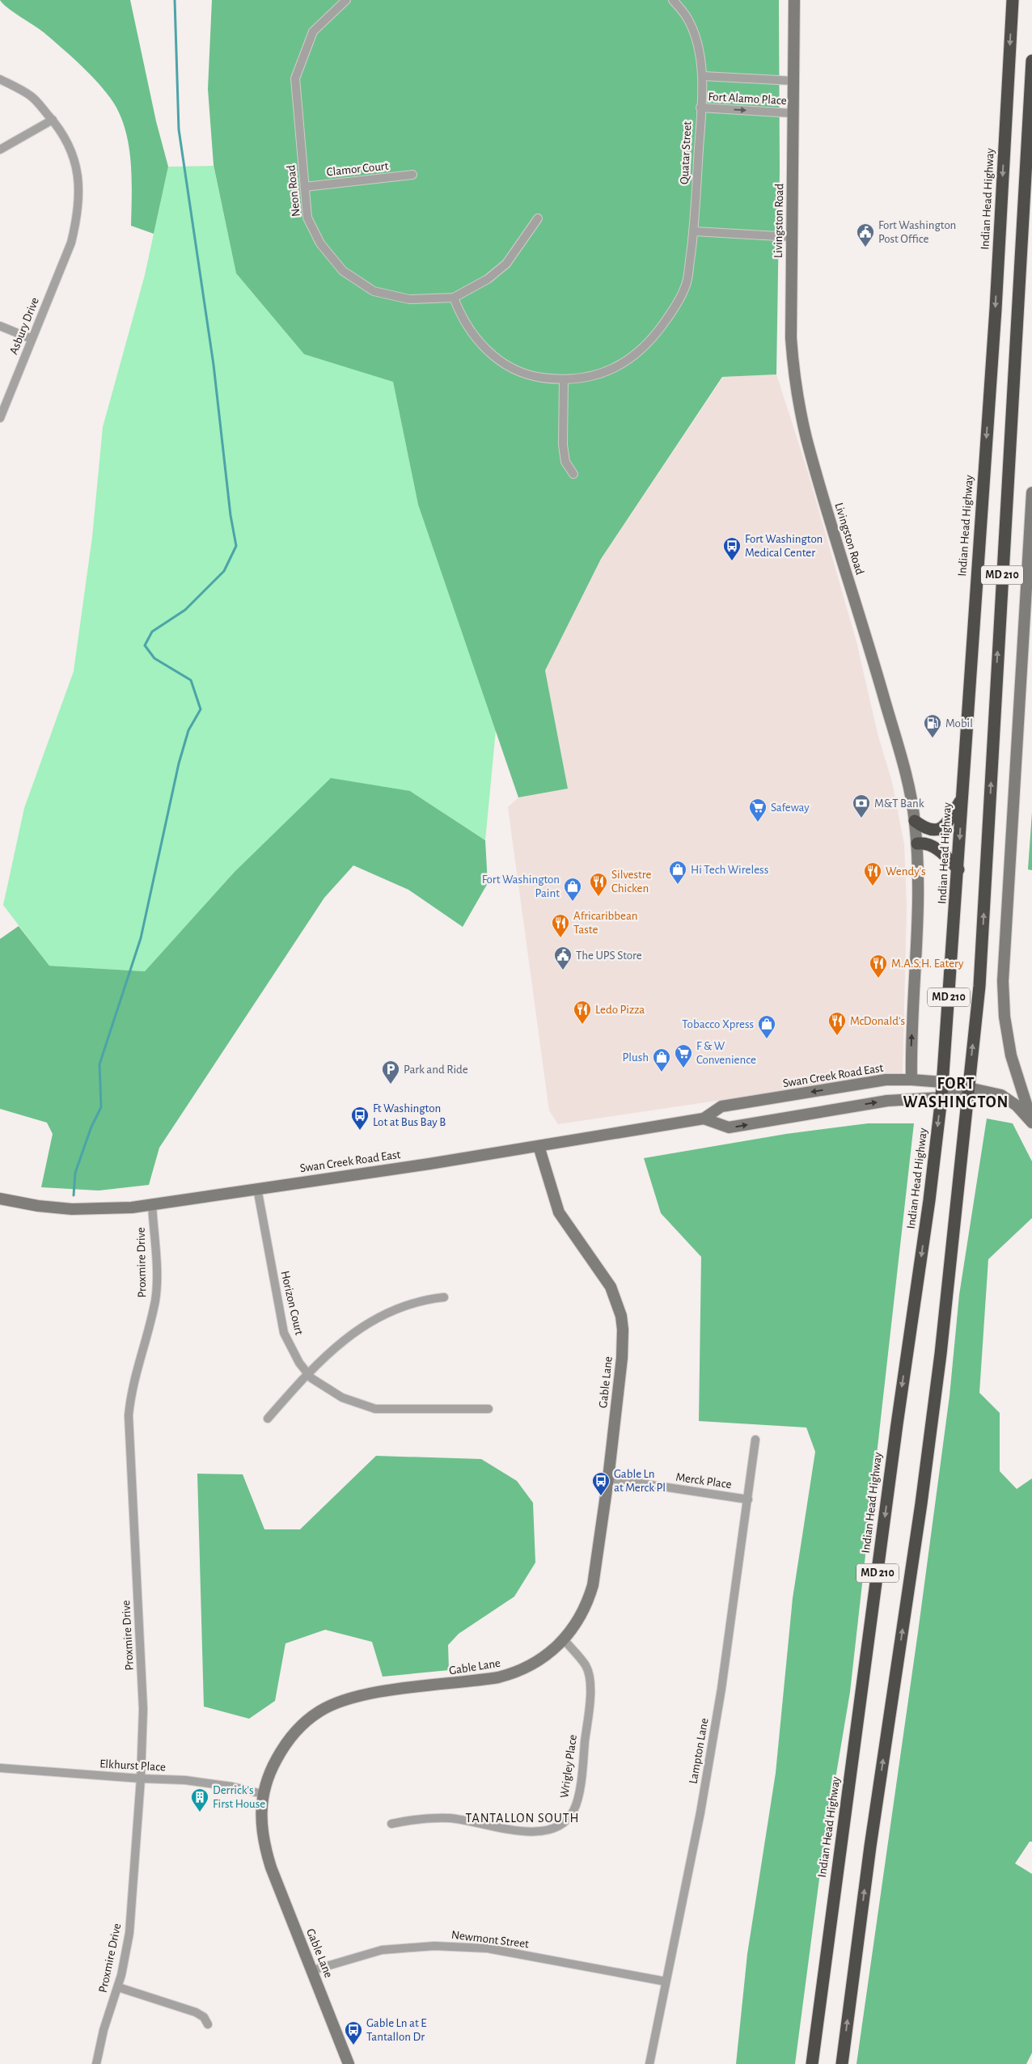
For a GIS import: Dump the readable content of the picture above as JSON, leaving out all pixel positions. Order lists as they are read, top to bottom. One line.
{"streets":{"highway":["Indian Head Highway","MD 210"],"main road":["Livingston Road","Swan Creek Road East","Gable Lane"],"street":["Fort Alamo Place","Quatar Street","Clamor Court","Neon Road","Asbury Drive","Proxmire Drive","Horizon Court","Merck Place","Lampton Lane","Elkhurst Place","Wrigley Place","Newmont Street"]},"crossings":[["Fort Alamo Place","Quatar Street"],["Fort Alamo Place","Livingston Road"],["Quatar Street","Neon Road"],["Clamor Court","Neon Road"],["Indian Head Highway","Swan Creek Road East"],["Livingston Road","Swan Creek Road East"],["MD 210","Swan Creek Road East"],["Swan Creek Road East","Proxmire Drive"],["Swan Creek Road East","Horizon Court"],["Swan Creek Road East","Gable Lane"],["Proxmire Drive","Elkhurst Place"],["Gable Lane","Merck Place"],["Gable Lane","Elkhurst Place"],["Gable Lane","Wrigley Place"],["Gable Lane","Newmont Street"],["Merck Place","Lampton Lane"],["Lampton Lane","Newmont Street"]],"districts":["FORT WASHINGTON","TANTALLON SOUTH"],"places":{"public building":["Fort Washington Post Office","The UPS Store"],"bus stop":["Fort Washington Medical Center","Ft Washington Lot at Bus Bay B","Gable Ln at Merck Pl","Gable Ln at E Tantallon Dr"],"fuel station":["Mobil"],"bank":["M&T Bank"],"supermarket":["Safeway","F & W Convenience"],"shop":["Hi Tech Wireless","Fort Washington Paint","Tobacco Xpress","Plush"],"restaurant":["Wendy's","Silvestre Chicken","Africaribbean Taste","M.A.S.H. Eatery","Ledo Pizza","McDonald's"],"parking":["Park and Ride"],"building":["Derrick's First House"]}}
